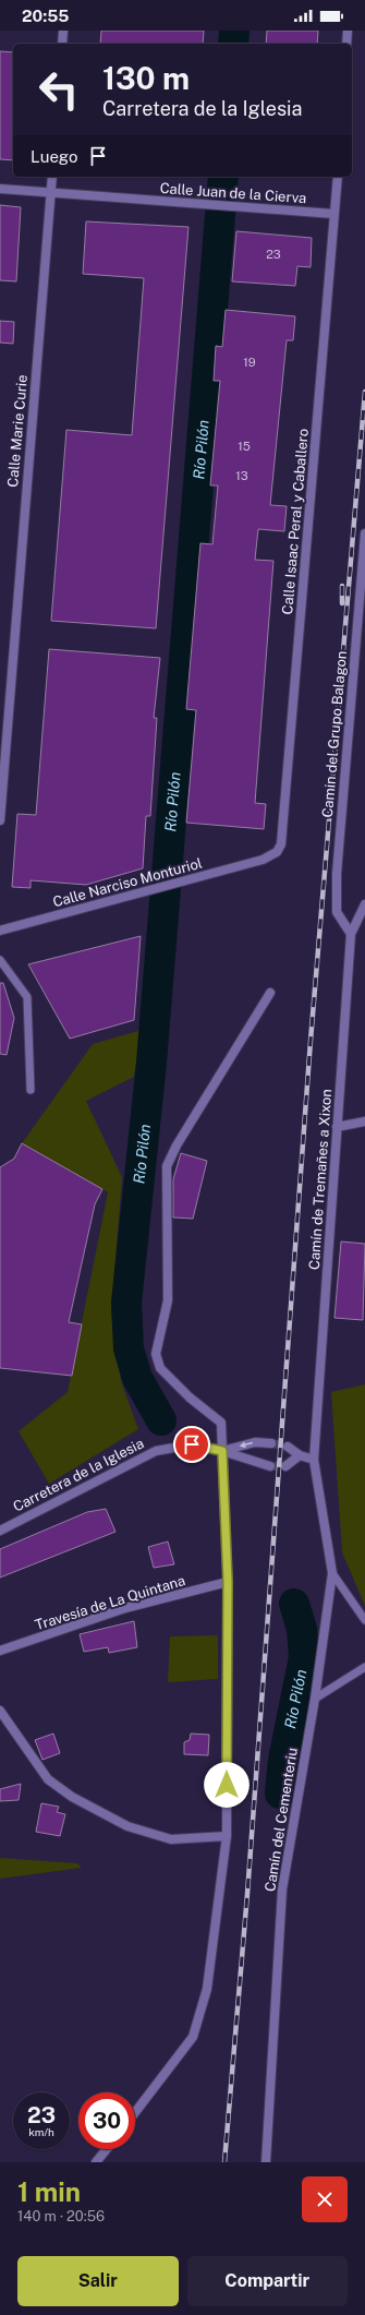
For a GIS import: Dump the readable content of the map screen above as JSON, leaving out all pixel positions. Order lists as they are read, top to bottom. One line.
{"streets":{"street":["Calle Juan de la Cierva","Calle Marie Curie","Calle Isaac Peral y Caballero","Camin del Grupo Balagon","Calle Narciso Monturiol","Camín de Tremañes a Xixon","Carretera de la Iglesia","Travesía de La Quintana","Camín del Cementeriu"]},"crossings":[["Calle Juan de la Cierva","Calle Marie Curie"],["Calle Juan de la Cierva","Calle Isaac Peral y Caballero"],["Calle Isaac Peral y Caballero","Calle Narciso Monturiol"],["Camin del Grupo Balagon","Camín de Tremañes a Xixon"],["Camín de Tremañes a Xixon","Camín del Cementeriu"]],"water":["Río Pilón"],"house_numbers":["23","19","15","13"],"page":{"status":"20:55","turn":["130 m","Carretera de la Iglesia"],"then":"Luego","speed":"23 km/h","limit":"30","heading":["1 min","140 m · 20:56"],"buttons":["Salir","Compartir"]}}
